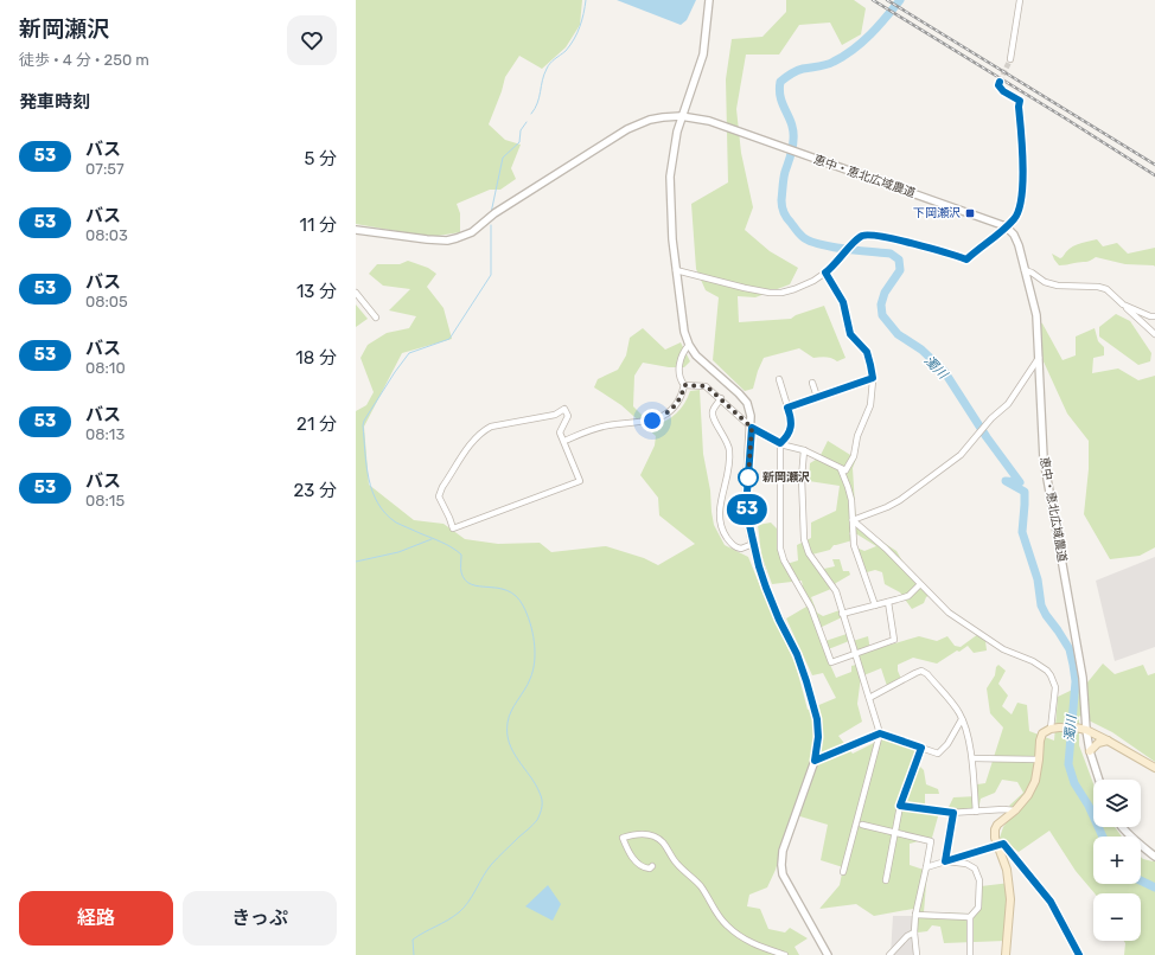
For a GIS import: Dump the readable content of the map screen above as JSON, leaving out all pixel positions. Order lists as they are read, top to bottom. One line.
{"streets":{"street":["恵中・恵北広域農道"]},"water":["濁川"],"places":{"transit":["下岡瀬沢"],"other":["新岡瀬沢"]},"lines":["bus line 53"],"page":{"heading":[["新岡瀬沢","徒歩 · 4 分 · 250 m"],"発車時刻"],"on_map":"53","list":[{"mark":"53","name":"バス","note":"07:57","value":"5 分"},{"mark":"53","name":"バス","note":"08:03","value":"11 分"},{"mark":"53","name":"バス","note":"08:05","value":"13 分"},{"mark":"53","name":"バス","note":"08:10","value":"18 分"},{"mark":"53","name":"バス","note":"08:13","value":"21 分"},{"mark":"53","name":"バス","note":"08:15","value":"23 分"}],"map_buttons":["+","−"],"buttons":["経路","きっぷ"]}}
